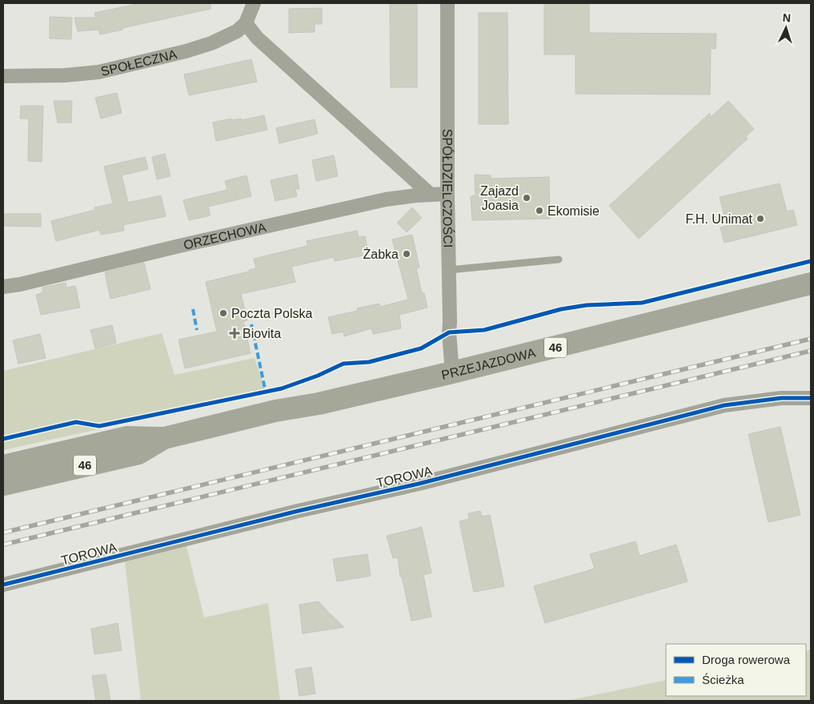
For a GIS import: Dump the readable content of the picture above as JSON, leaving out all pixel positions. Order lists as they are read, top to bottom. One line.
{"streets":{"main road":["46","PRZEJAZDOWA"],"street":["SPOŁECZNA","SPÓŁDZIELCZOŚCI","ORZECHOWA","TOROWA"]},"crossings":[["SPÓŁDZIELCZOŚCI","ORZECHOWA"],["SPÓŁDZIELCZOŚCI","PRZEJAZDOWA"]],"places":{"other":["Zajazd Joasia","Ekomisie","F.H. Unimat","Żabka","Poczta Polska"],"health":["Biovita"]},"legend":["Droga rowerowa","Ścieżka"],"north":"top"}
